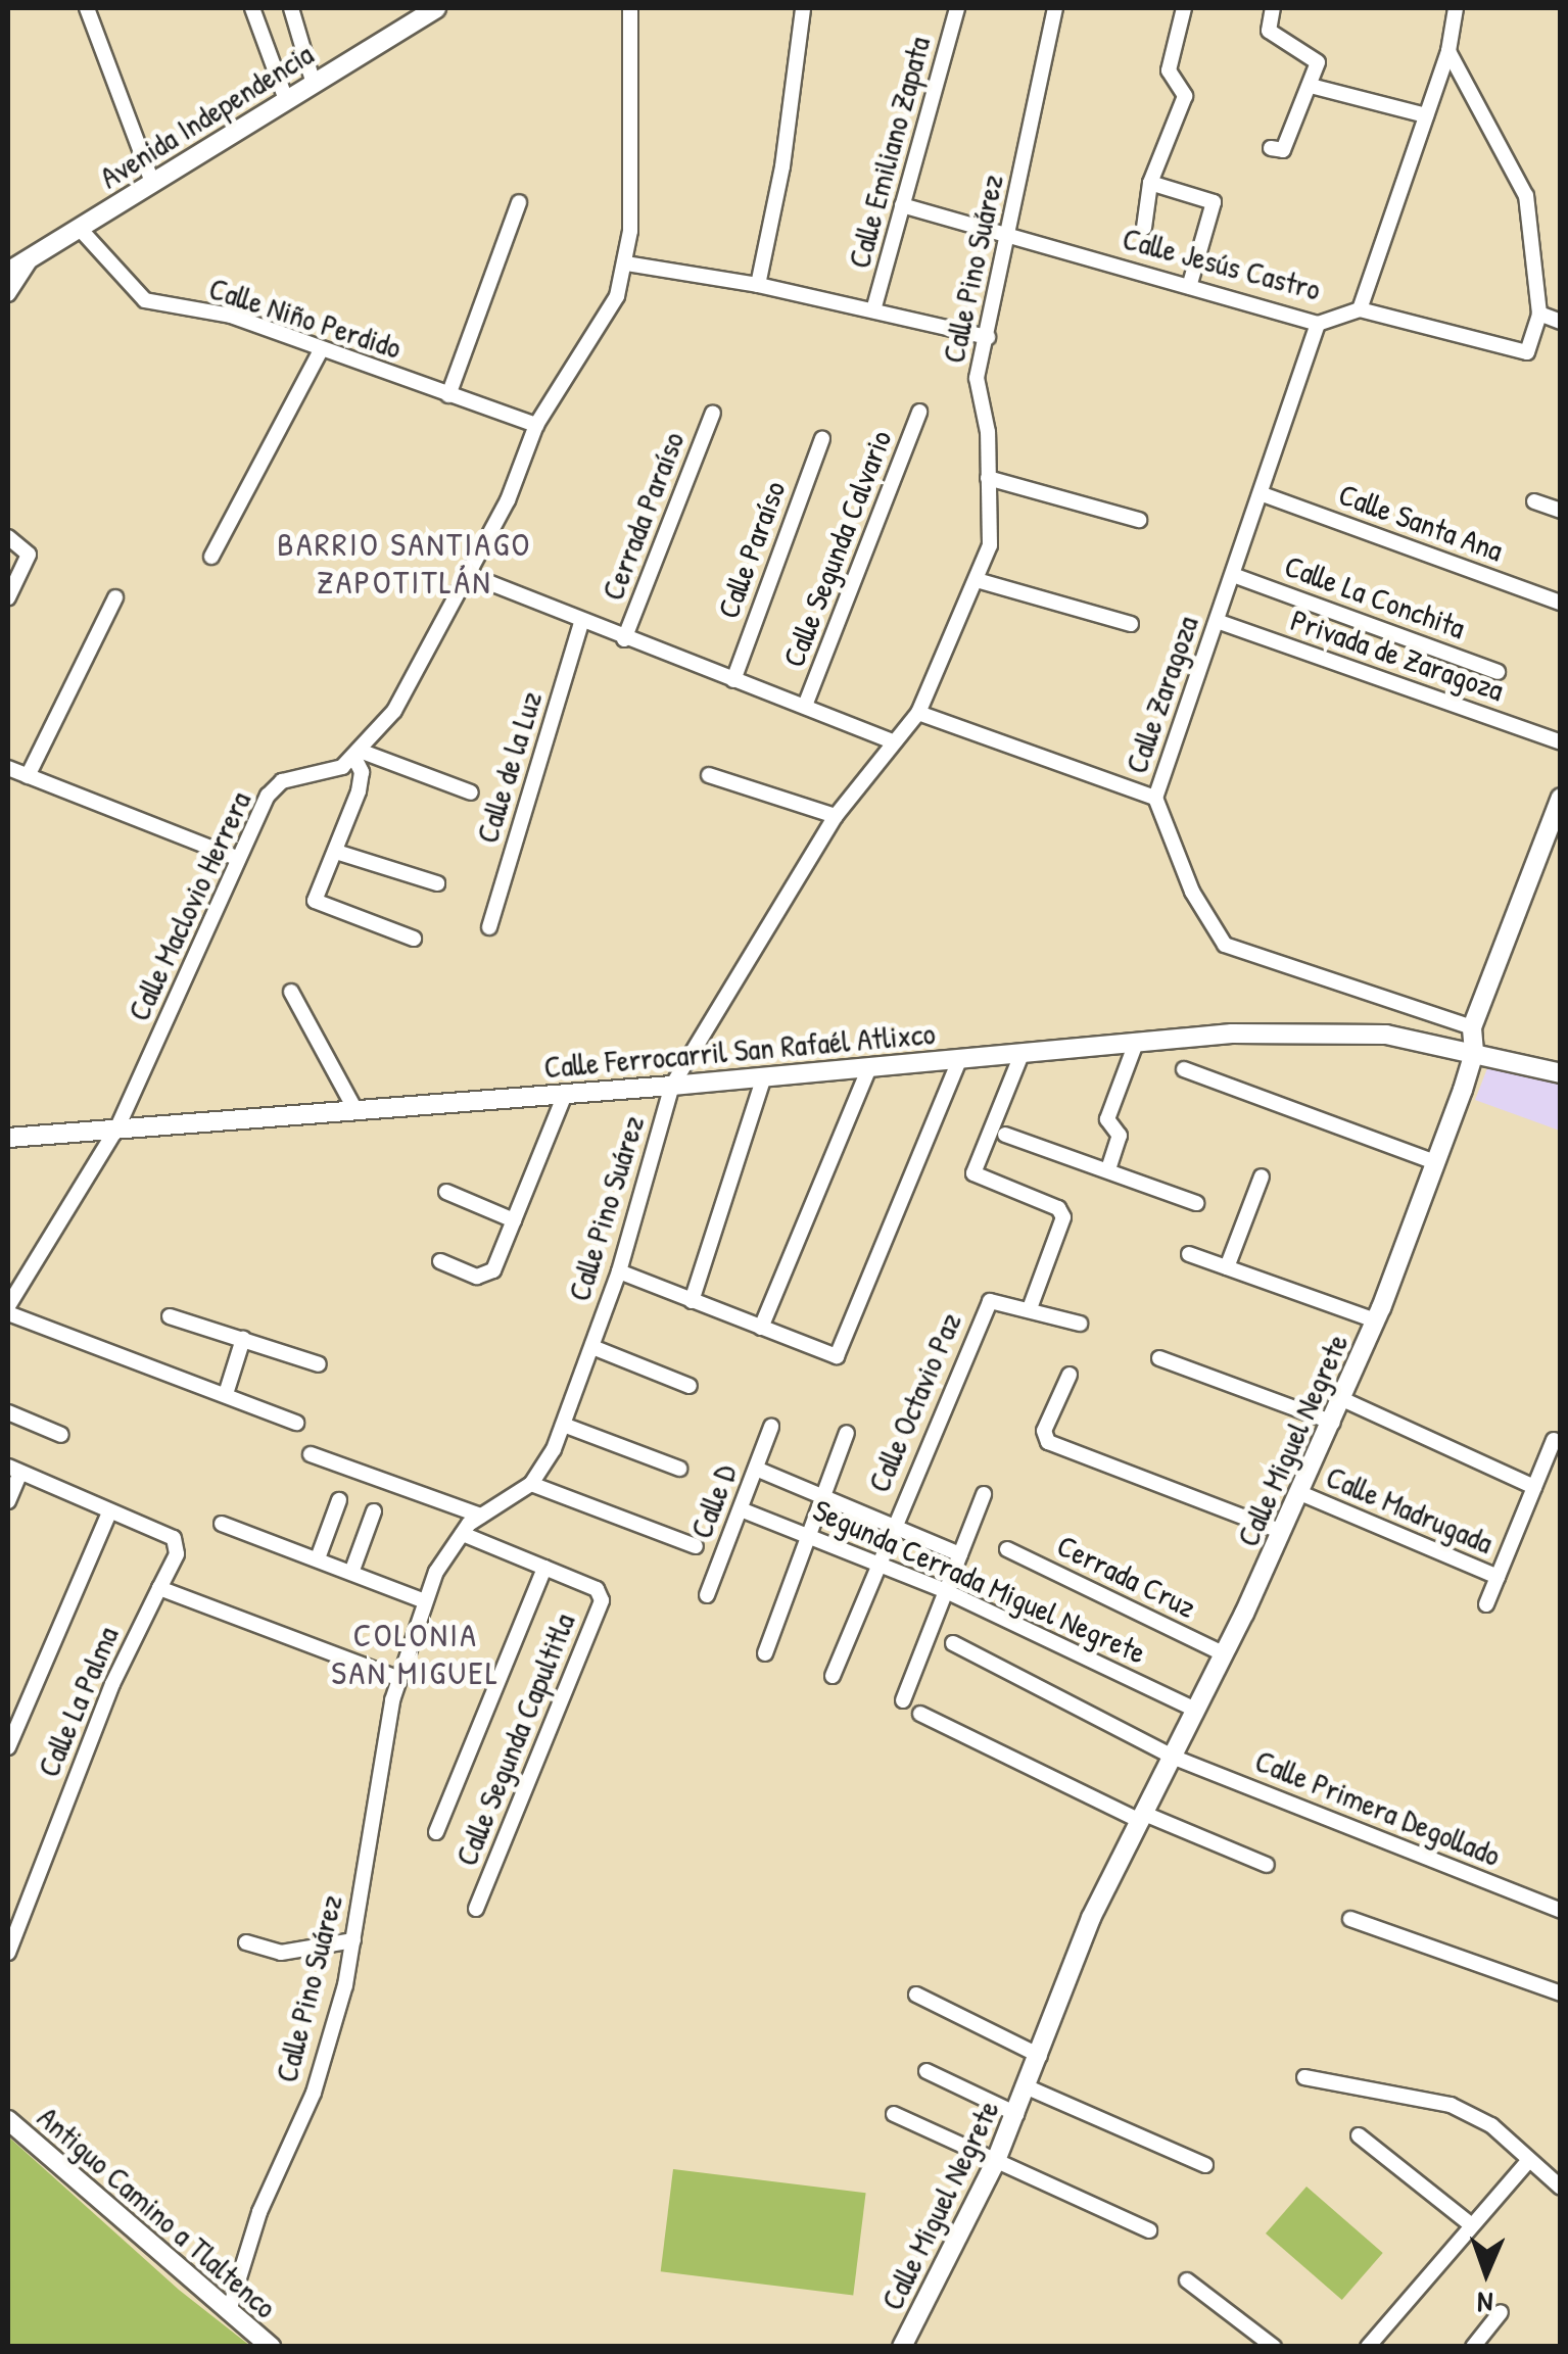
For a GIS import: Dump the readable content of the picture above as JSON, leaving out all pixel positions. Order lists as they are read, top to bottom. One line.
{"streets":{"street":["Avenida Independencia","Calle Emiliano Zapata","Calle Jesús Castro","Calle Pino Suárez","Calle Niño Perdido","Cerrada Paraíso","Calle Santa Ana","Calle Segunda Calvario","Calle Paraíso","Calle La Conchita","Privada de Zaragoza","Calle Zaragoza","Calle de la Luz","Calle Maclovio Herrera","Calle Ferrocarril San Rafaél Atlixco","Calle Octavio Paz","Calle Miguel Negrete","Calle D","Calle Madrugada","Cerrada Cruz","Segunda Cerrada Miguel Negrete","Calle La Palma","Calle Segunda Capultitla","Calle Primera Degollado","Antiguo Camino a Tlaltenco"]},"crossings":[["Avenida Independencia","Calle Niño Perdido"],["Calle Emiliano Zapata","Calle Jesús Castro"],["Calle Jesús Castro","Calle Pino Suárez"],["Calle Jesús Castro","Calle Zaragoza"],["Calle Pino Suárez","Calle Ferrocarril San Rafaél Atlixco"],["Calle Pino Suárez","Antiguo Camino a Tlaltenco"],["Calle Niño Perdido","Calle Maclovio Herrera"],["Calle Santa Ana","Calle Zaragoza"],["Calle La Conchita","Calle Zaragoza"],["Privada de Zaragoza","Calle Zaragoza"],["Calle Zaragoza","Calle Miguel Negrete"],["Calle Maclovio Herrera","Calle Ferrocarril San Rafaél Atlixco"],["Calle Ferrocarril San Rafaél Atlixco","Calle Miguel Negrete"],["Calle Octavio Paz","Segunda Cerrada Miguel Negrete"],["Calle Miguel Negrete","Calle Madrugada"],["Calle Miguel Negrete","Cerrada Cruz"],["Calle Miguel Negrete","Segunda Cerrada Miguel Negrete"],["Calle Miguel Negrete","Calle Primera Degollado"],["Calle D","Segunda Cerrada Miguel Negrete"]],"districts":["BARRIO SANTIAGO ZAPOTITLÁN","COLONIA SAN MIGUEL"],"north":"bottom"}
